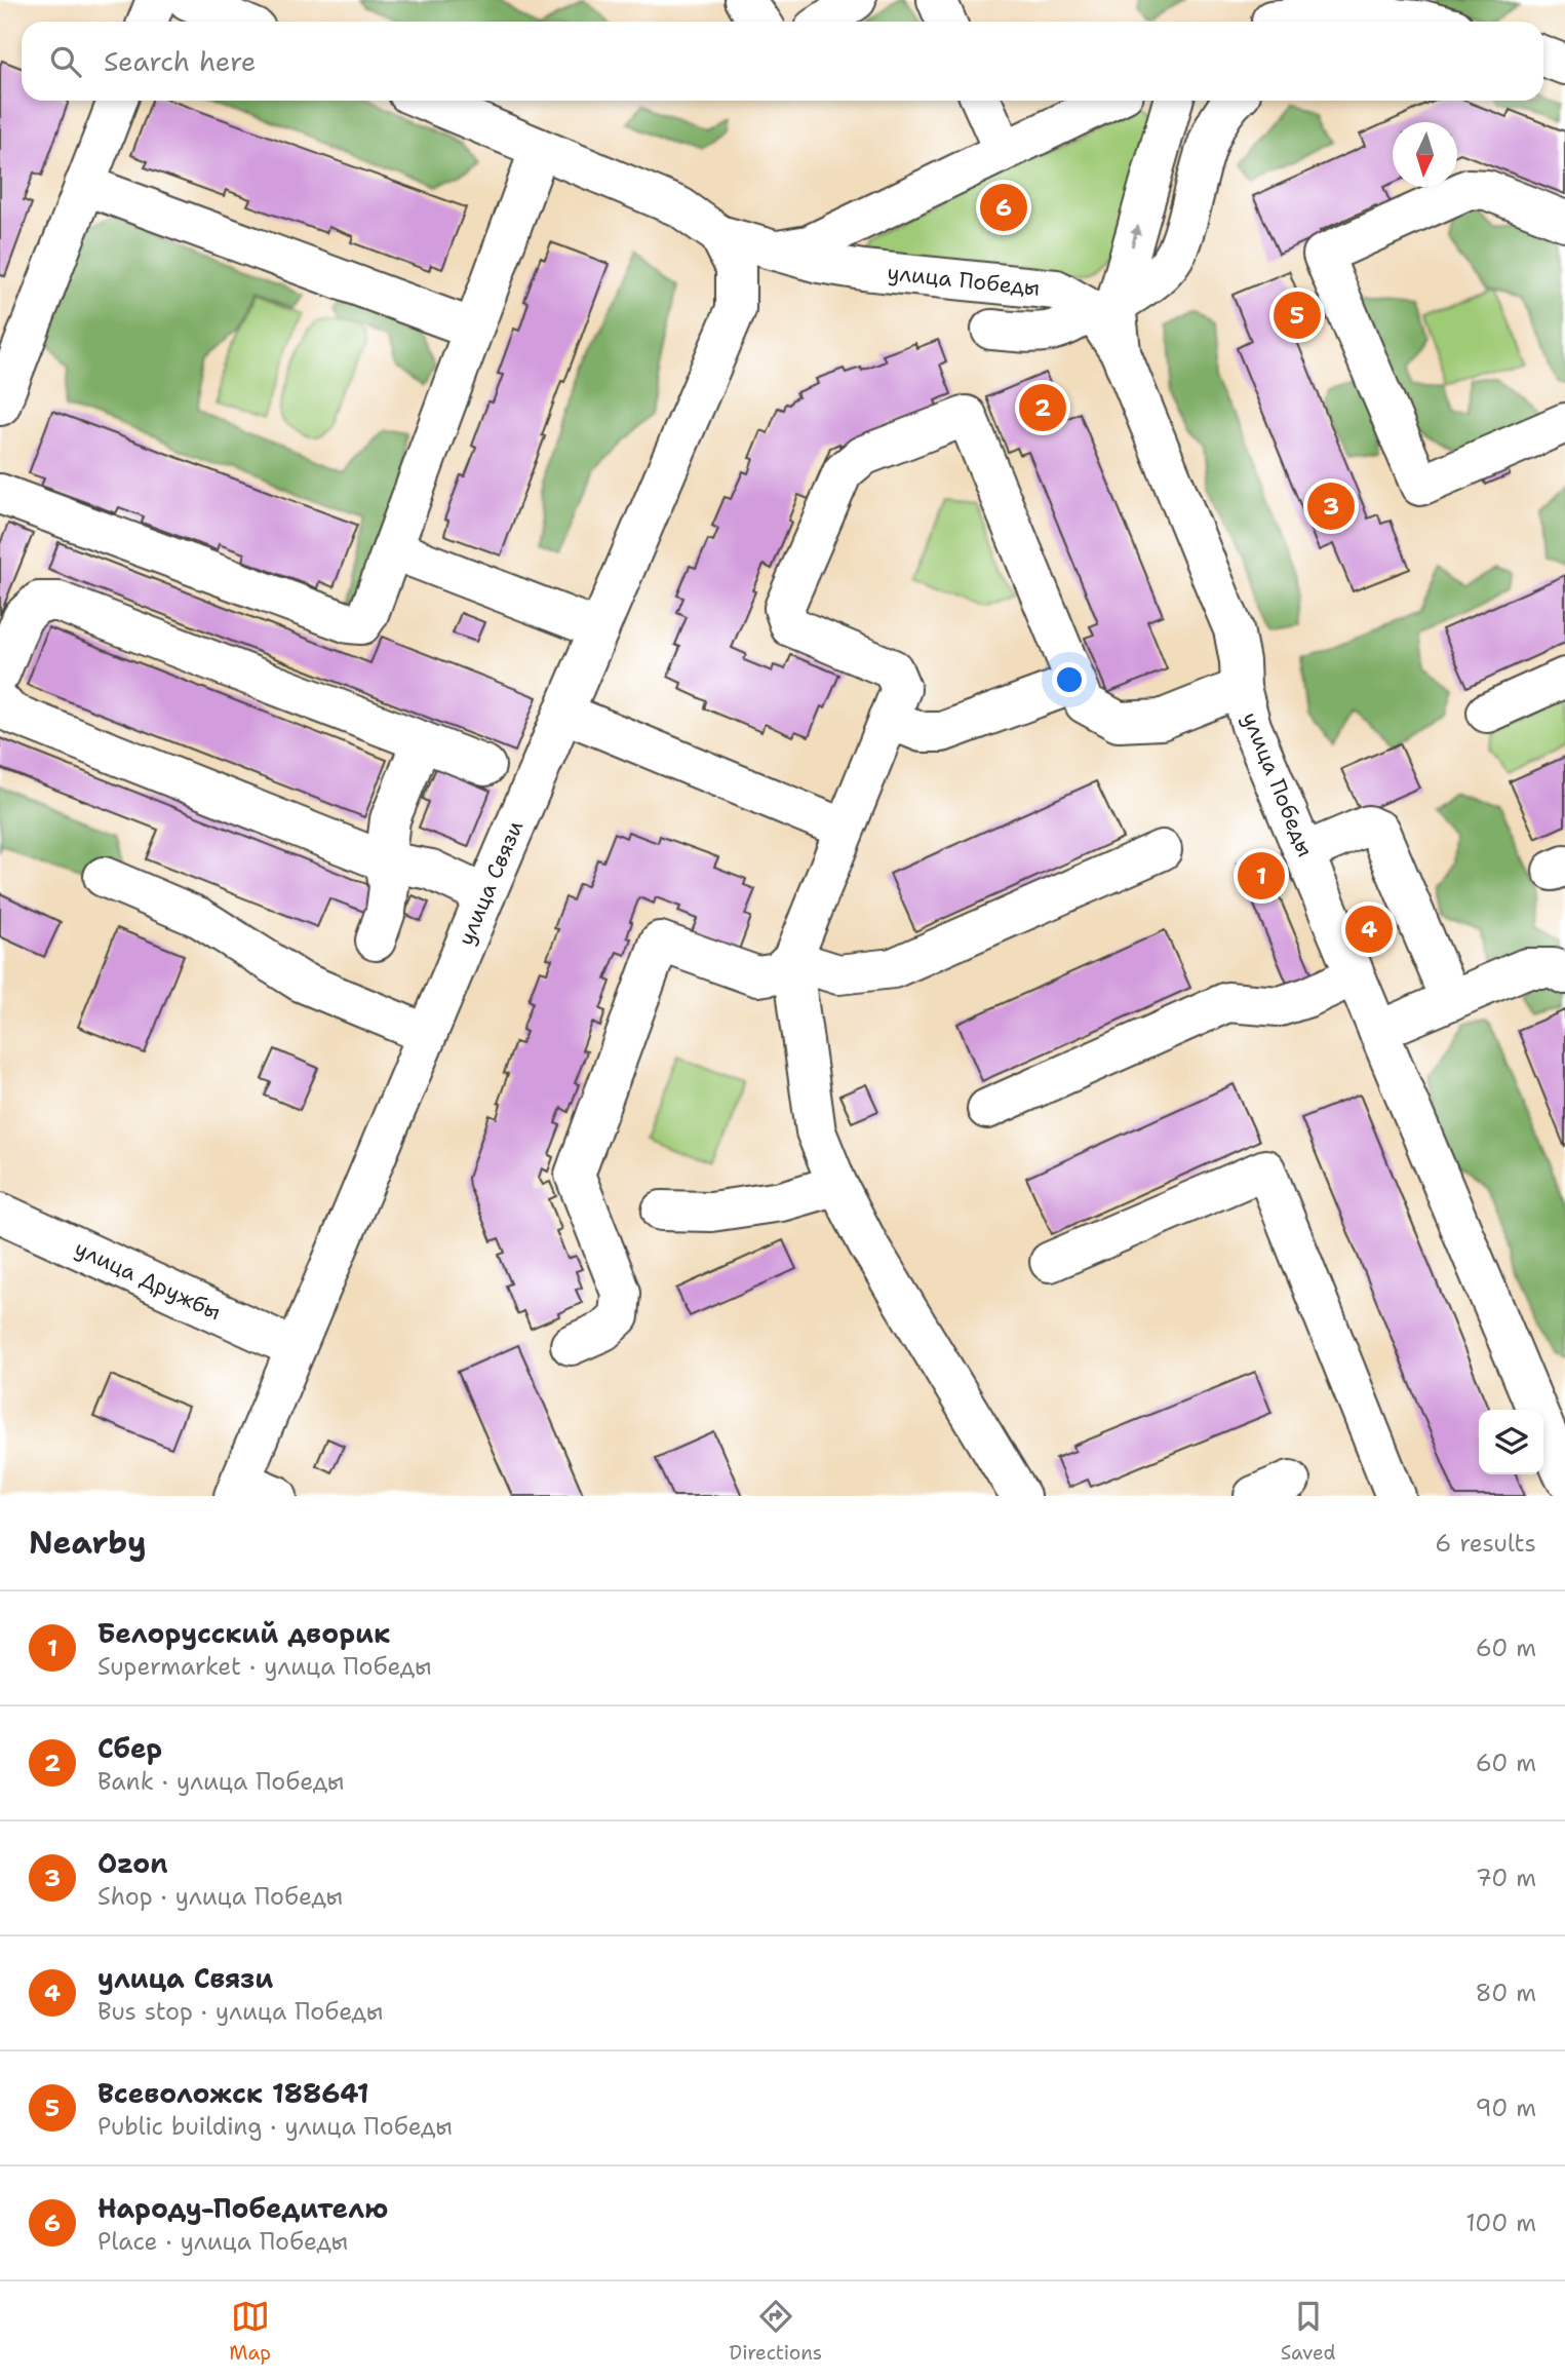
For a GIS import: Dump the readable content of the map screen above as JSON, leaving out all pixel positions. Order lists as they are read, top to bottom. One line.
{"streets":{"street":["улица Победы","улица Связи","улица Дружбы"]},"crossings":[["улица Победы","улица Связи"],["улица Связи","улица Дружбы"]],"north":"bottom","page":{"search":"Search here","pins":["6","5","2","3","1","4"],"heading":["Nearby","6 results"],"list":[{"mark":"1","name":"Белорусский дворик","note":"Supermarket · улица Победы","value":"60 m"},{"mark":"2","name":"Сбер","note":"Bank · улица Победы","value":"60 m"},{"mark":"3","name":"Ozon","note":"Shop · улица Победы","value":"70 m"},{"mark":"4","name":"улица Связи","note":"Bus stop · улица Победы","value":"80 m"},{"mark":"5","name":"Всеволожск 188641","note":"Public building · улица Победы","value":"90 m"},{"mark":"6","name":"Народу-Победителю","note":"Place · улица Победы","value":"100 m"}],"nav":["Map","Directions","Saved"]}}
